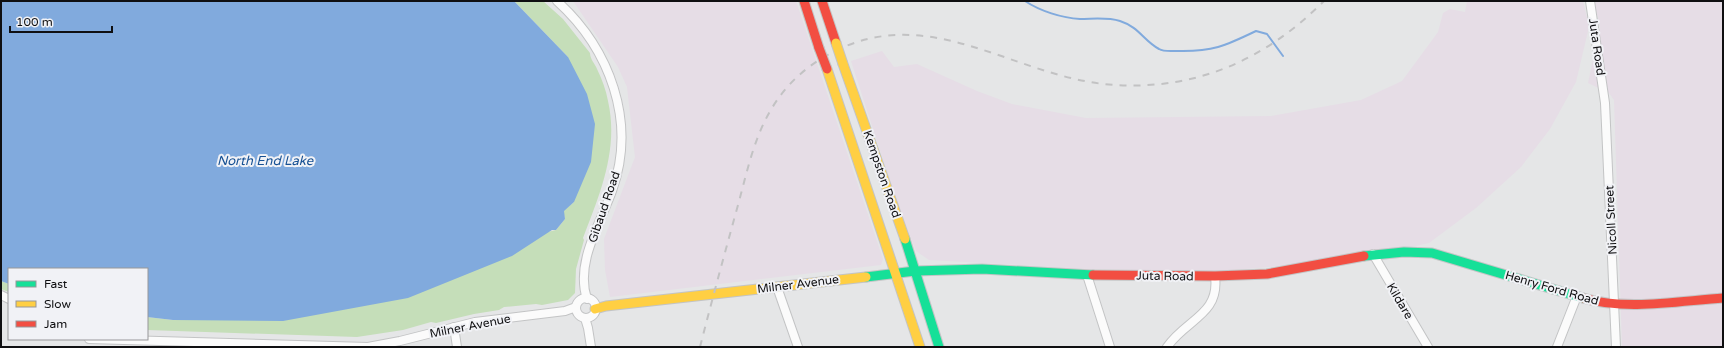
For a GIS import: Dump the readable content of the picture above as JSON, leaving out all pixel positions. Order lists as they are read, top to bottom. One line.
{"streets":{"street":["Juta Road","Kempston Road","Gibaud Road","Nicoll Street","Milner Avenue","Henry Ford Road","Kildare"]},"crossings":[["Juta Road","Kempston Road"],["Juta Road","Nicoll Street"],["Juta Road","Milner Avenue"],["Juta Road","Henry Ford Road"],["Juta Road","Kildare"],["Kempston Road","Milner Avenue"],["Gibaud Road","Milner Avenue"],["Nicoll Street","Henry Ford Road"]],"water":["North End Lake"],"legend":["Fast","Slow","Jam"],"scale_bar":"100 m"}
